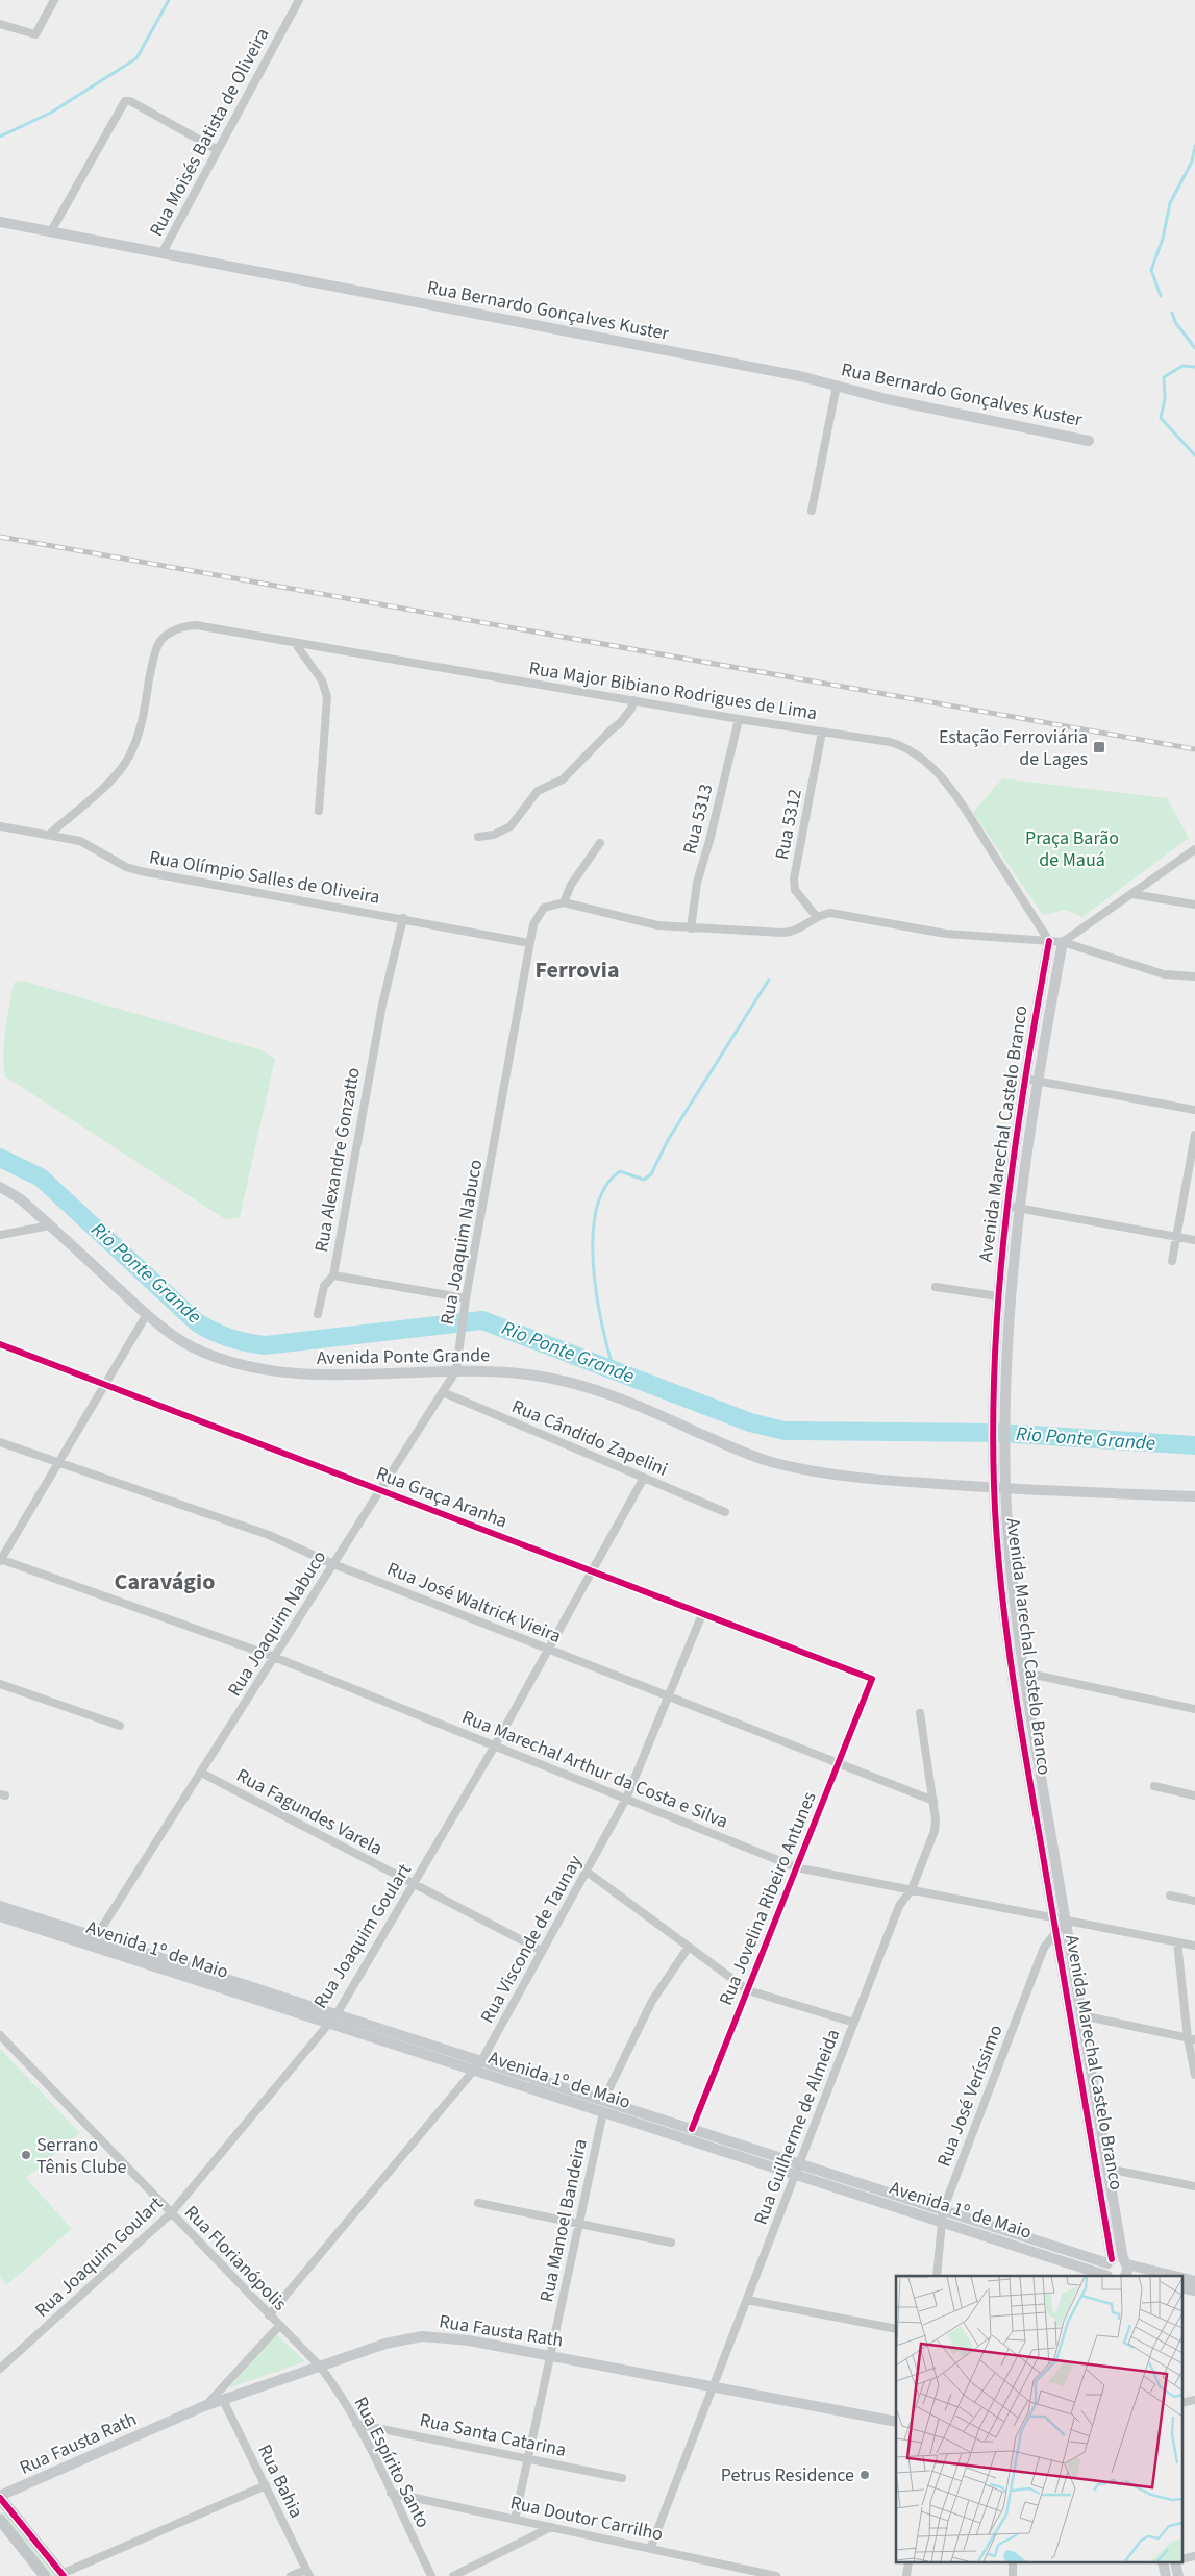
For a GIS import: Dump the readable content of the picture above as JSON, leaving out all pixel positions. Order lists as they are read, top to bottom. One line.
{"streets":{"street":["Rua Moisés Batista de Oliveira","Rua Bernardo Gonçalves Kuster","Rua Major Bibiano Rodrigues de Lima","Rua 5313","Rua 5312","Rua Olímpio Salles de Oliveira","Avenida Marechal Castelo Branco","Rua Alexandre Gonzatto","Rua Joaquim Nabuco","Avenida Ponte Grande","Rua Cândido Zapelini","Rua Graça Aranha","Rua José Waltrick Vieira","Rua Marechal Arthur da Costa e Silva","Rua Fagundes Varela","Rua Jovelina Ribeiro Antunes","Rua Joaquim Goulart","Rua Visconde de Taunay","Avenida 1º de Maio","Rua José Veríssimo","Rua Guilherme de Almeida","Rua Manoel Bandeira","Rua Florianópolis","Rua Fausta Rath","Rua Santa Catarina","Rua Espírito Santo","Rua Bahia","Rua Doutor Carrilho"]},"crossings":[["Rua Moisés Batista de Oliveira","Rua Bernardo Gonçalves Kuster"],["Rua Major Bibiano Rodrigues de Lima","Rua 5313"],["Rua Major Bibiano Rodrigues de Lima","Rua 5312"],["Rua Major Bibiano Rodrigues de Lima","Rua Olímpio Salles de Oliveira"],["Rua Major Bibiano Rodrigues de Lima","Avenida Marechal Castelo Branco"],["Rua Olímpio Salles de Oliveira","Rua Alexandre Gonzatto"],["Rua Olímpio Salles de Oliveira","Rua Joaquim Nabuco"],["Avenida Marechal Castelo Branco","Avenida Ponte Grande"],["Avenida Marechal Castelo Branco","Rua Marechal Arthur da Costa e Silva"],["Avenida Marechal Castelo Branco","Avenida 1º de Maio"],["Avenida Marechal Castelo Branco","Rua José Veríssimo"],["Rua Alexandre Gonzatto","Rua Joaquim Nabuco"],["Rua Joaquim Nabuco","Avenida Ponte Grande"],["Rua Joaquim Nabuco","Rua Cândido Zapelini"],["Rua Joaquim Nabuco","Rua Graça Aranha"],["Rua Joaquim Nabuco","Rua José Waltrick Vieira"],["Rua Joaquim Nabuco","Rua Marechal Arthur da Costa e Silva"],["Rua Joaquim Nabuco","Rua Fagundes Varela"],["Rua Joaquim Nabuco","Avenida 1º de Maio"],["Rua Cândido Zapelini","Rua Joaquim Goulart"],["Rua Graça Aranha","Rua Jovelina Ribeiro Antunes"],["Rua Graça Aranha","Rua Joaquim Goulart"],["Rua Graça Aranha","Rua Visconde de Taunay"],["Rua José Waltrick Vieira","Rua Jovelina Ribeiro Antunes"],["Rua José Waltrick Vieira","Rua Joaquim Goulart"],["Rua José Waltrick Vieira","Rua Visconde de Taunay"],["Rua José Waltrick Vieira","Rua Guilherme de Almeida"],["Rua Marechal Arthur da Costa e Silva","Rua Jovelina Ribeiro Antunes"],["Rua Marechal Arthur da Costa e Silva","Rua Joaquim Goulart"],["Rua Marechal Arthur da Costa e Silva","Rua Visconde de Taunay"],["Rua Marechal Arthur da Costa e Silva","Rua José Veríssimo"],["Rua Marechal Arthur da Costa e Silva","Rua Guilherme de Almeida"],["Rua Fagundes Varela","Rua Joaquim Goulart"],["Rua Fagundes Varela","Rua Visconde de Taunay"],["Rua Jovelina Ribeiro Antunes","Avenida 1º de Maio"],["Rua Joaquim Goulart","Avenida 1º de Maio"],["Rua Joaquim Goulart","Rua Florianópolis"],["Rua Visconde de Taunay","Avenida 1º de Maio"],["Rua Visconde de Taunay","Rua Florianópolis"],["Avenida 1º de Maio","Rua José Veríssimo"],["Avenida 1º de Maio","Rua Guilherme de Almeida"],["Avenida 1º de Maio","Rua Manoel Bandeira"],["Rua Guilherme de Almeida","Rua Fausta Rath"],["Rua Guilherme de Almeida","Rua Doutor Carrilho"],["Rua Manoel Bandeira","Rua Fausta Rath"],["Rua Manoel Bandeira","Rua Santa Catarina"],["Rua Manoel Bandeira","Rua Doutor Carrilho"],["Rua Florianópolis","Rua Fausta Rath"],["Rua Florianópolis","Rua Espírito Santo"],["Rua Fausta Rath","Rua Espírito Santo"],["Rua Fausta Rath","Rua Bahia"],["Rua Santa Catarina","Rua Espírito Santo"],["Rua Espírito Santo","Rua Doutor Carrilho"]],"districts":["Ferrovia","Caravágio"],"water":["Rio Ponte Grande"],"parks":["Praça Barão de Mauá"],"places":{"transit":["Estação Ferroviária de Lages"],"other":["Serrano Tênis Clube","Petrus Residence"]}}
